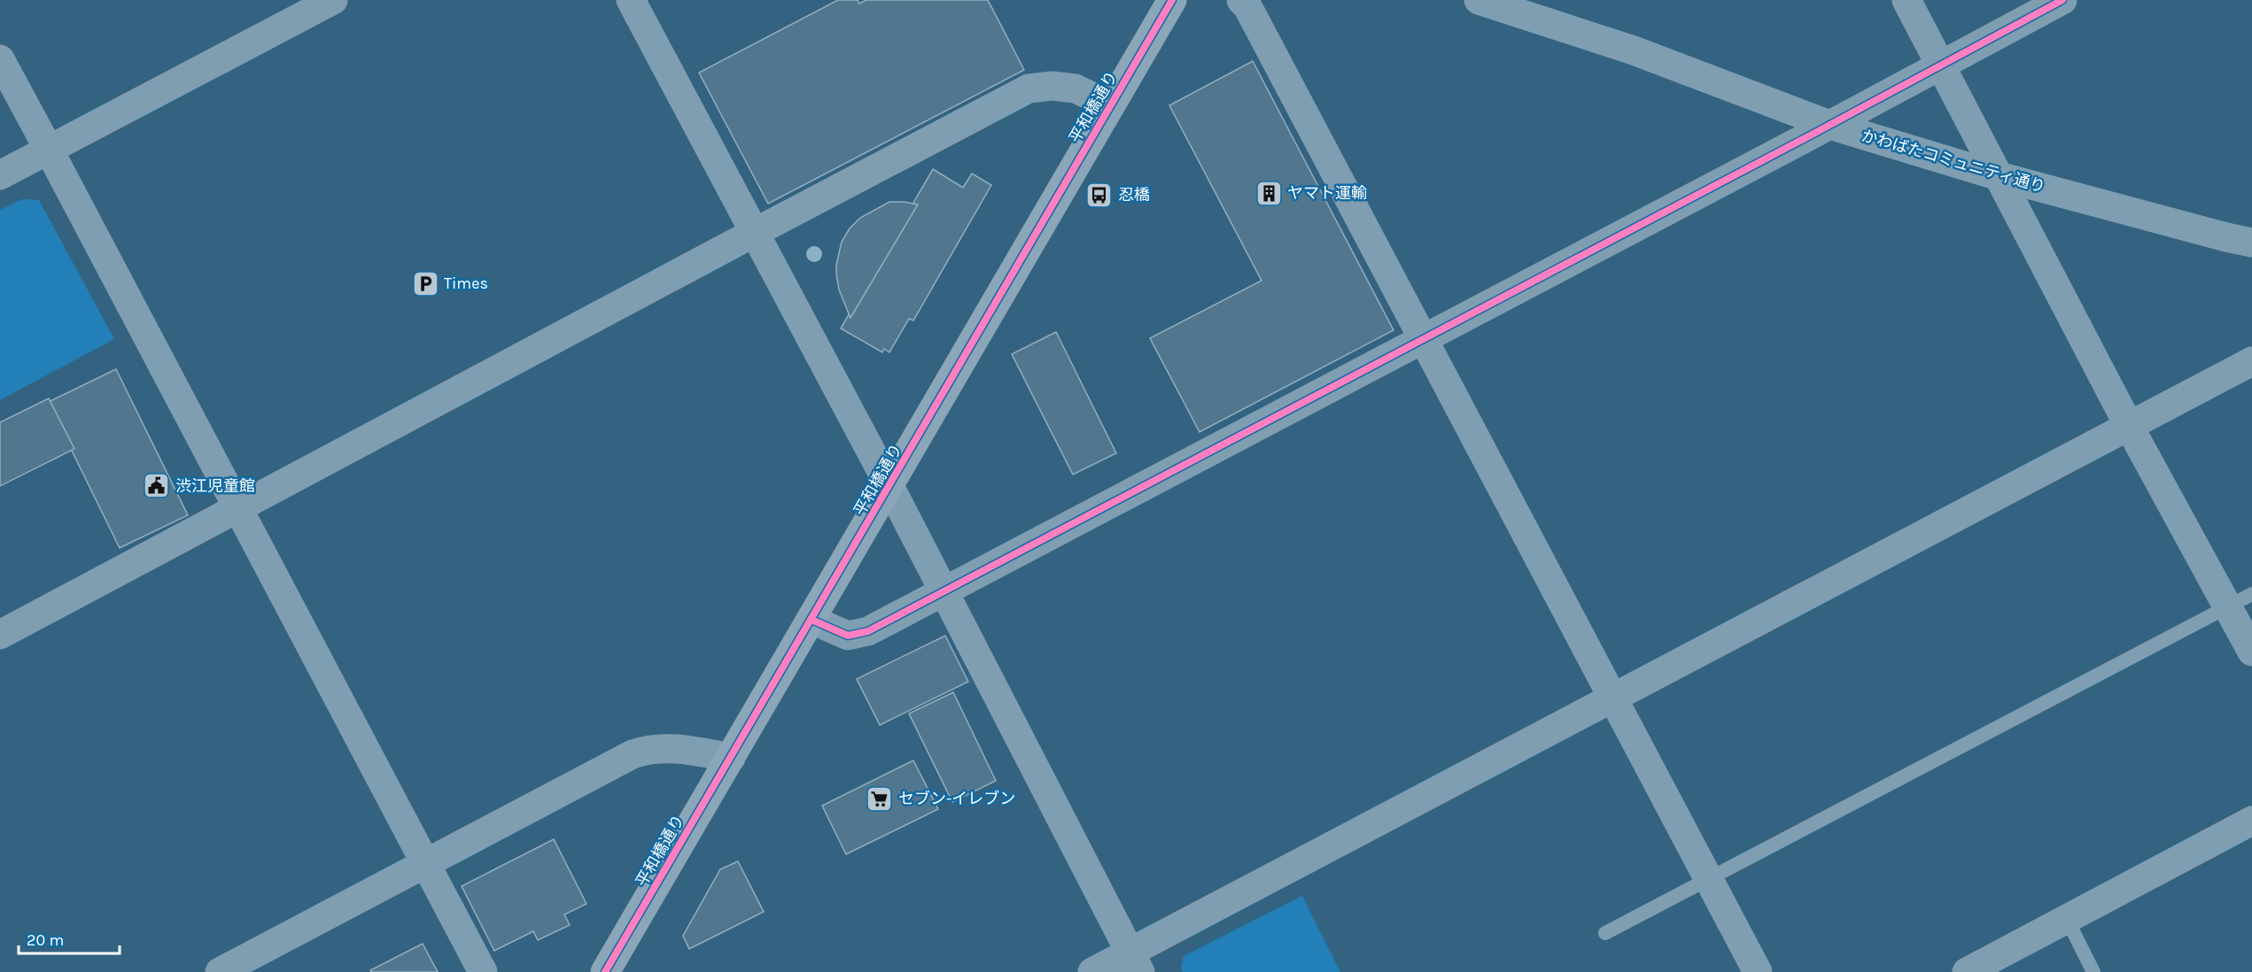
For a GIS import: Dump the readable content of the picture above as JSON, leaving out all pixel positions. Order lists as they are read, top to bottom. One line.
{"streets":{"main road":["平和橋通り"],"street":["かわばたコミュニティ通り"]},"places":{"building":["ヤマト運輸"],"bus stop":["忍橋"],"parking":["Times"],"public building":["渋江児童館"],"supermarket":["セブン-イレブン"]},"scale_bar":"20 m"}
